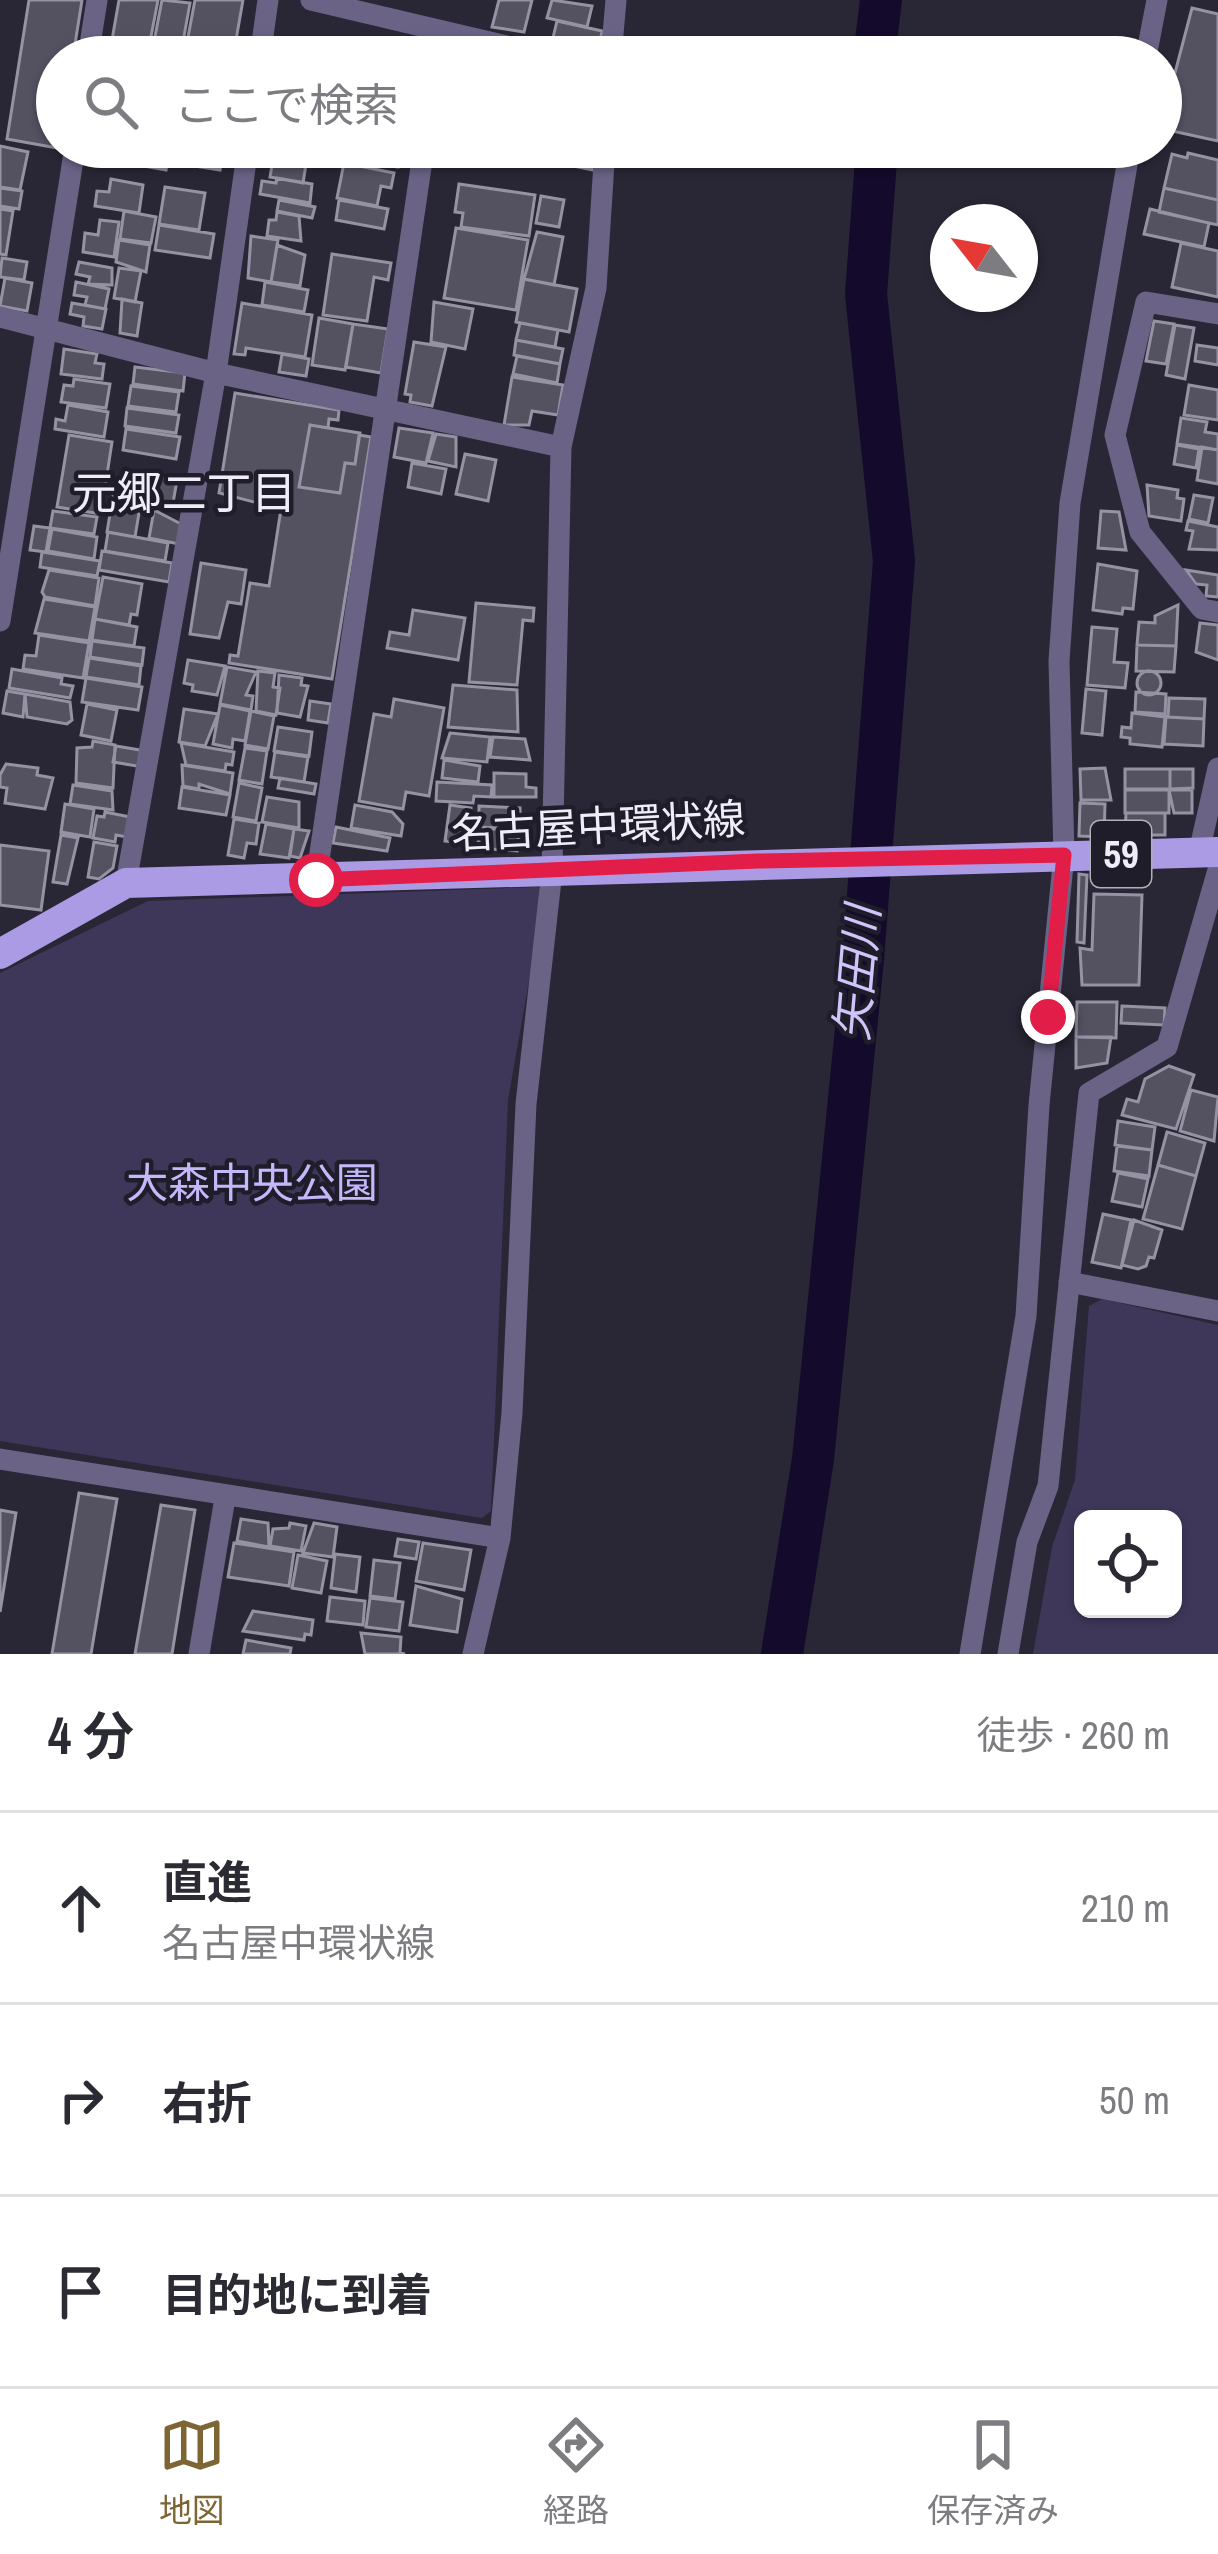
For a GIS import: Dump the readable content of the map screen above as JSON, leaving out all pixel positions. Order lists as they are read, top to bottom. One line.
{"streets":{"main road":["名古屋中環状線","59"]},"districts":["元郷二丁目"],"water":["矢田川"],"parks":["大森中央公園"],"north":"top left","page":{"search":"ここで検索","heading":["4 分","徒歩 · 260 m"],"list":[["直進","名古屋中環状線","210 m"],["右折","50 m"],"目的地に到着"],"nav":["地図","経路","保存済み"]}}
